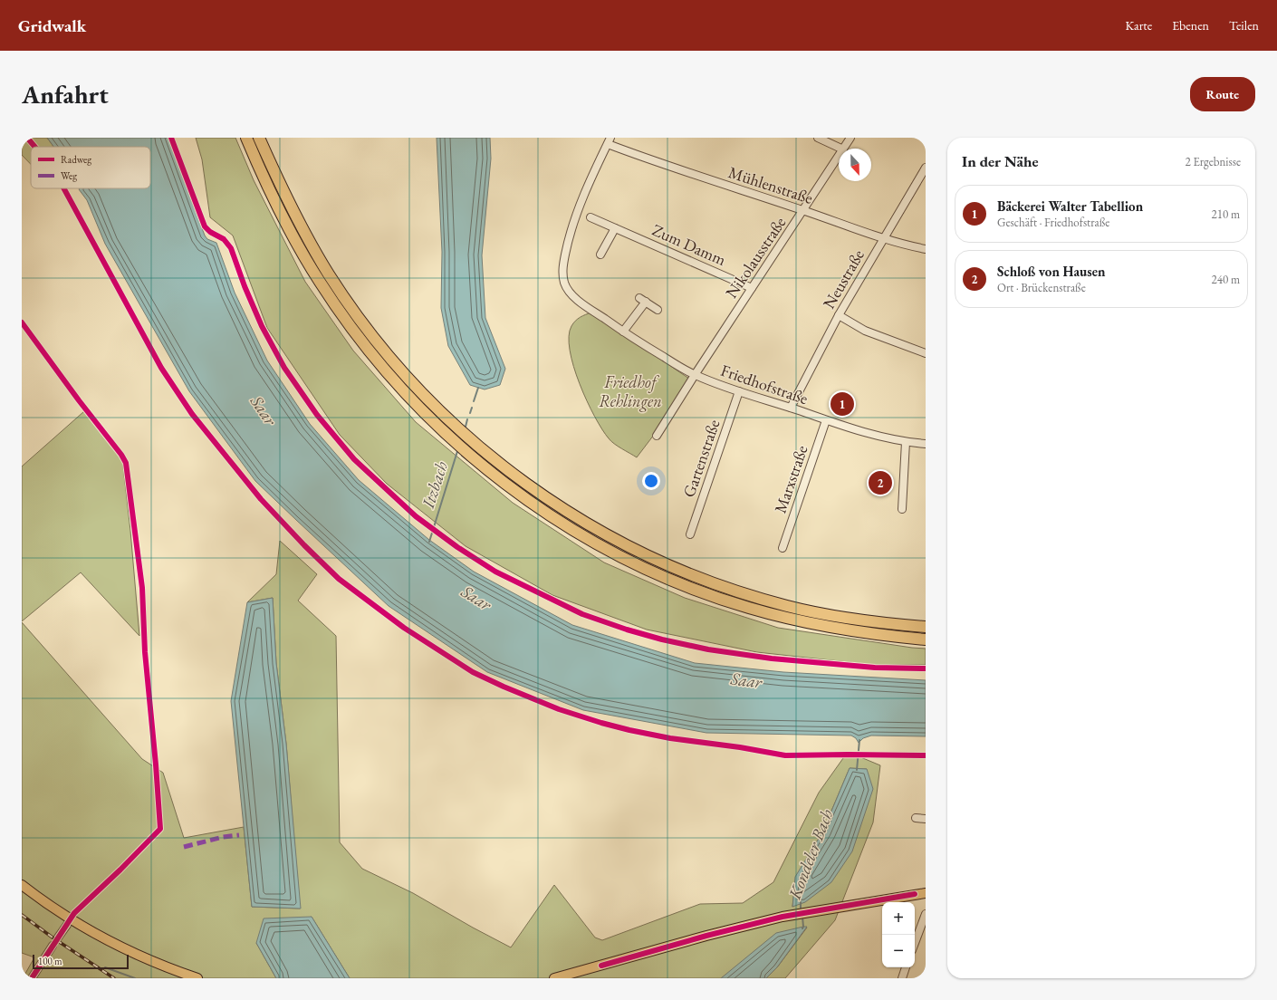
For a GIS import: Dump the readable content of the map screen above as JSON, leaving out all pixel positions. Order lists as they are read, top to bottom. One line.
{"streets":{"street":["Mühlenstraße","Zum Damm","Nikolausstraße","Neustraße","Friedhofstraße","Gartenstraße","Marxstraße"]},"crossings":[["Mühlenstraße","Nikolausstraße"],["Mühlenstraße","Neustraße"],["Mühlenstraße","Friedhofstraße"],["Zum Damm","Nikolausstraße"],["Nikolausstraße","Friedhofstraße"],["Neustraße","Friedhofstraße"],["Friedhofstraße","Gartenstraße"],["Friedhofstraße","Marxstraße"]],"water":["Saar","Itzbach","Kondeler Bach"],"parks":["Friedhof Rehlingen"],"legend":["Radweg","Weg"],"scale_bar":"100 m","north":"bottom","page":{"header":"Gridwalk","nav":["Karte","Ebenen","Teilen"],"buttons":"Route","title":"Anfahrt","heading":["In der Nähe","2 Ergebnisse"],"list":[{"mark":"1","name":"Bäckerei Walter Tabellion","note":"Geschäft · Friedhofstraße","value":"210 m"},{"mark":"2","name":"Schloß von Hausen","note":"Ort · Brückenstraße","value":"240 m"}],"pins":["1","2"],"map_buttons":["+","−"],"scale":"100 m"}}
